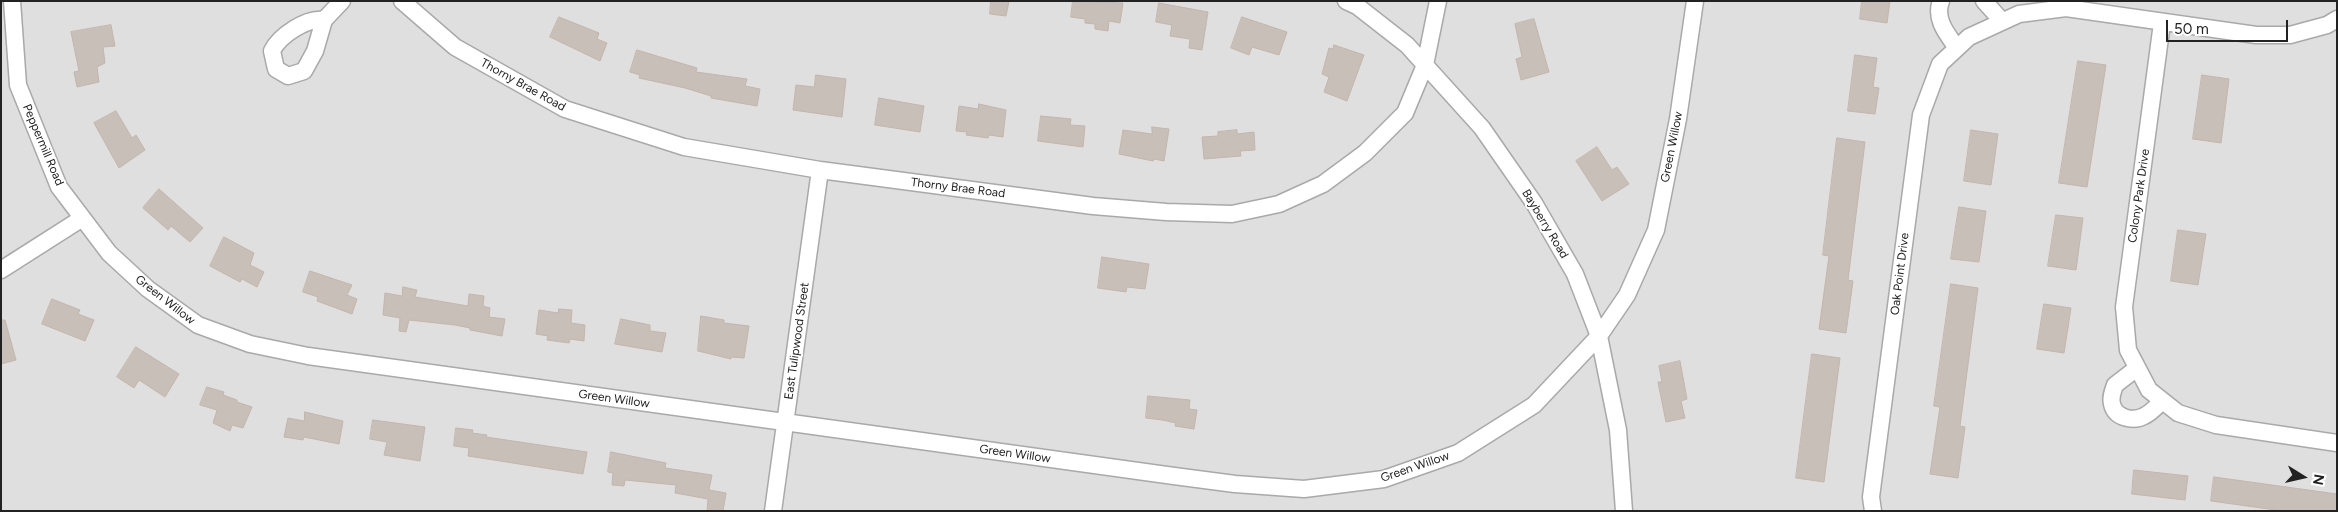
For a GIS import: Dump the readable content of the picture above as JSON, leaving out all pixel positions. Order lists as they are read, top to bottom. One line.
{"streets":{"street":["Thorny Brae Road","Peppermill Road","Green Willow","Colony Park Drive","Bayberry Road","Oak Point Drive","East Tulipwood Street"]},"crossings":[["Thorny Brae Road","Bayberry Road"],["Thorny Brae Road","East Tulipwood Street"],["Peppermill Road","Green Willow"],["Green Willow","Bayberry Road"],["Green Willow","East Tulipwood Street"],["Colony Park Drive","Oak Point Drive"]],"scale_bar":"50 m","north":"right"}
